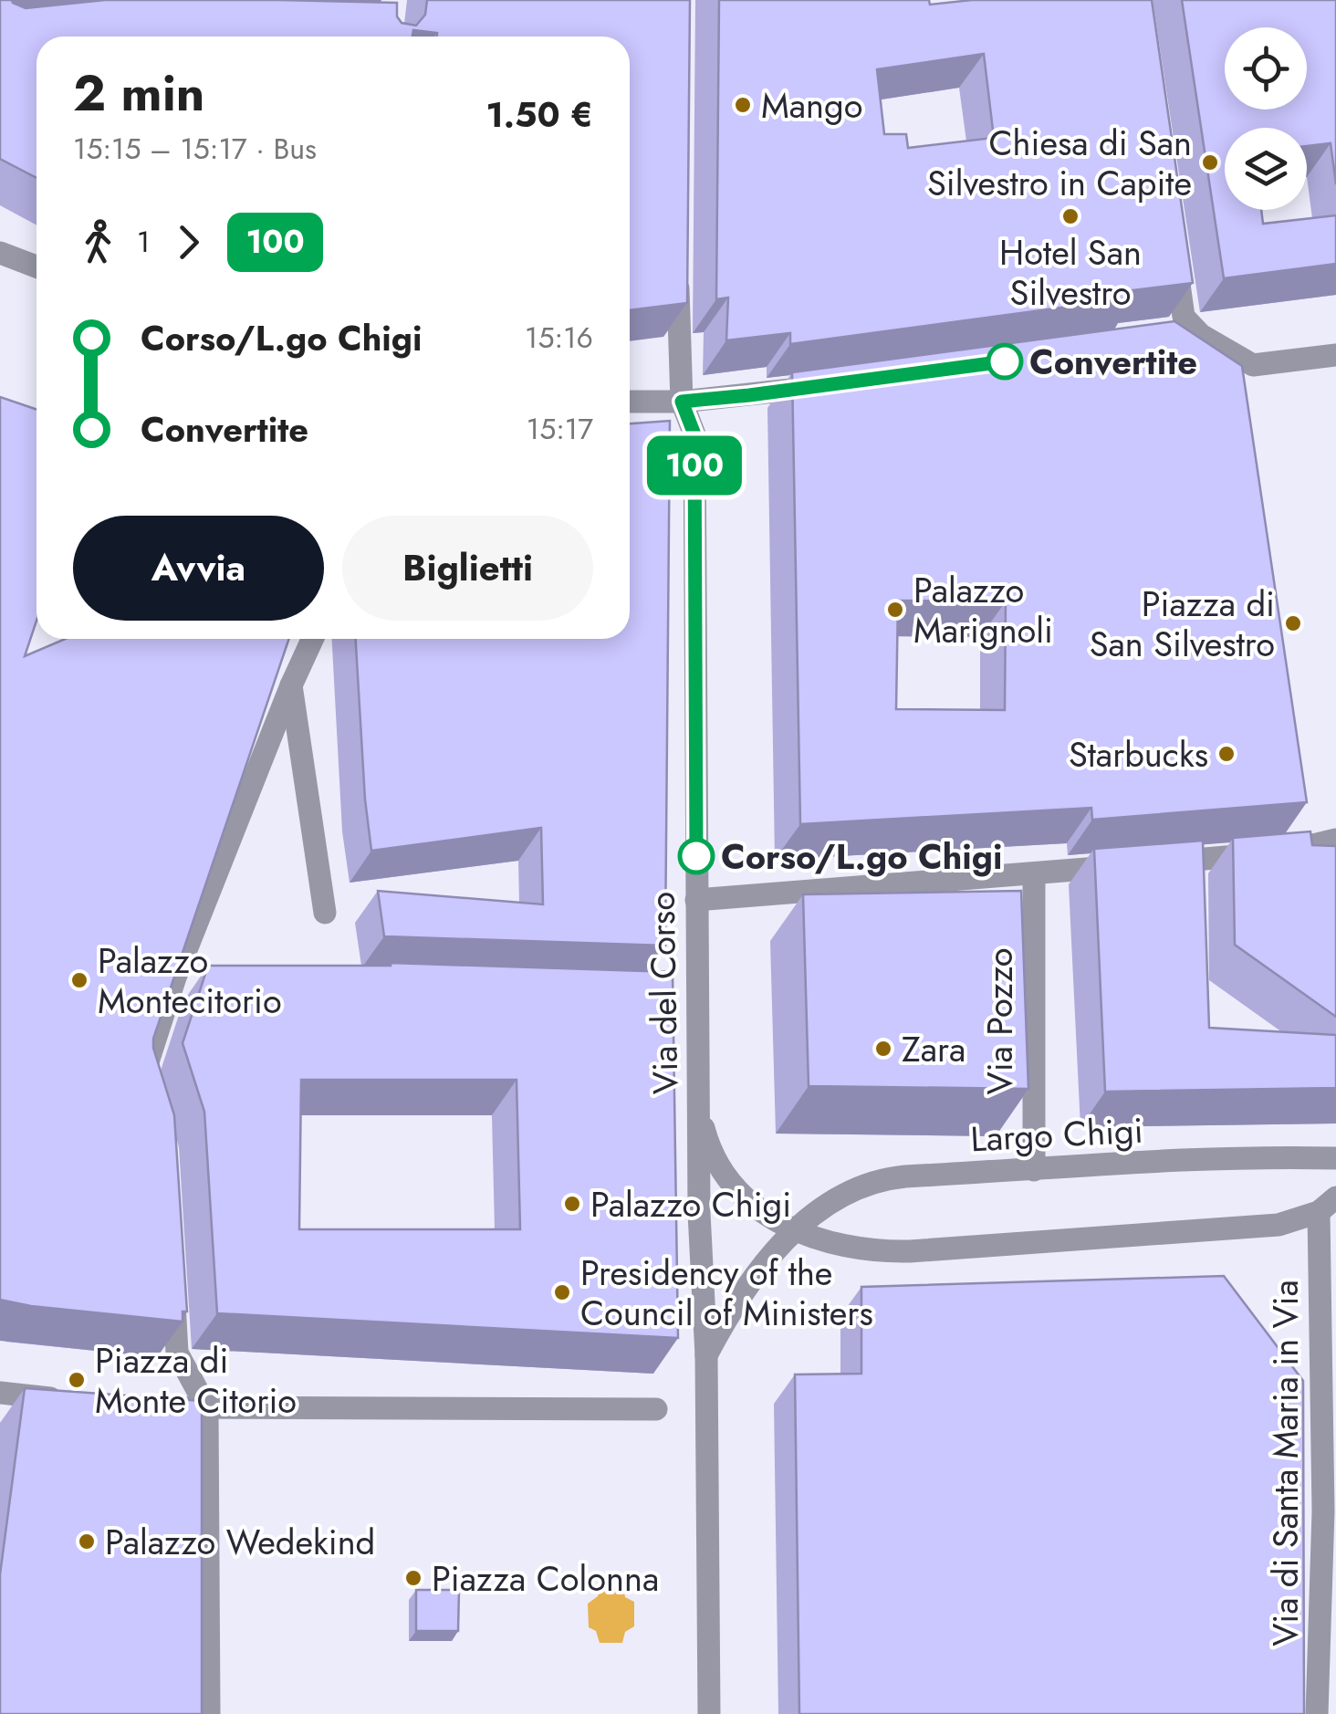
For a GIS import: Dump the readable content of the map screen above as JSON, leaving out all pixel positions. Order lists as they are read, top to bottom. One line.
{"streets":{"street":["Via del Corso","Via Pozzo","Largo Chigi","Via di Santa Maria in Via"]},"crossings":[["Via del Corso","Largo Chigi"],["Via Pozzo","Largo Chigi"]],"places":["Mango","Chiesa di San Silvestro in Capite","Hotel San Silvestro","Convertite","Palazzo Marignoli","Piazza di San Silvestro","Starbucks","Corso/L.go Chigi","Palazzo Montecitorio","Zara","Palazzo Chigi","Presidency of the Council of Ministers","Piazza di Monte Citorio","Palazzo Wedekind","Piazza Colonna"],"lines":["bus line 100"],"page":{"on_map":"100","heading":["2 min","15:15 – 15:17 · Bus","1.50 €"],"legs":["1","100"],"list":[{"name":"Corso/L.go Chigi","value":"15:16"},{"name":"Convertite","value":"15:17"}],"buttons":["Avvia","Biglietti"]}}
